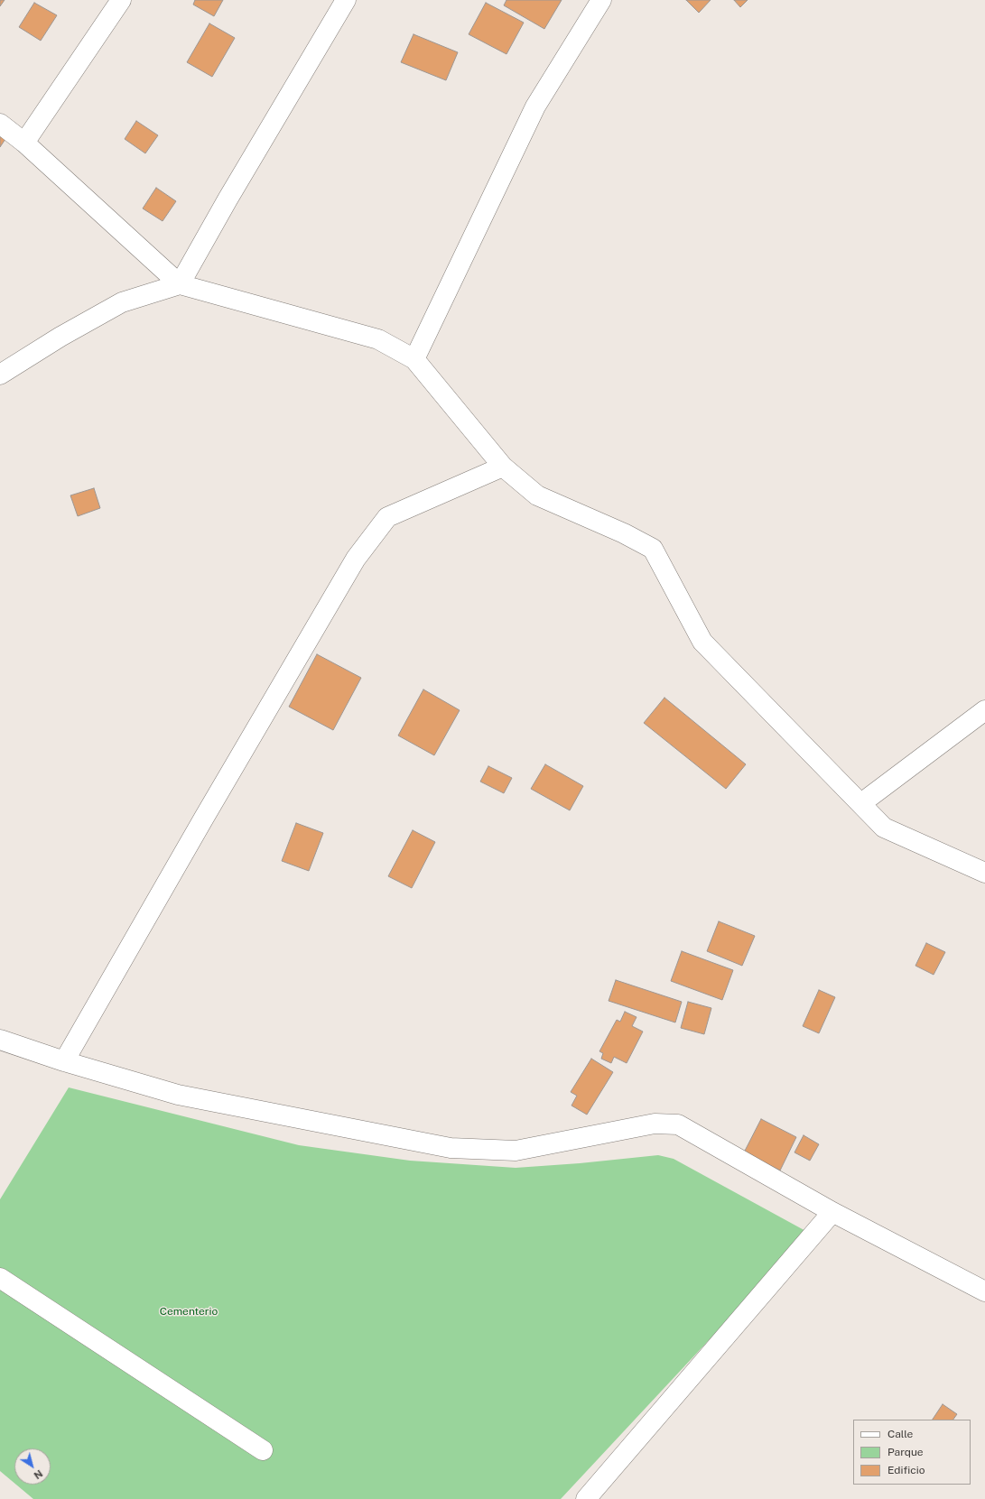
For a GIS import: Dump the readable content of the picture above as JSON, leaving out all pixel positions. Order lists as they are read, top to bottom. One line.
{"parks":["Cementerio"],"legend":["Calle","Parque","Edificio"],"north":"bottom right"}
